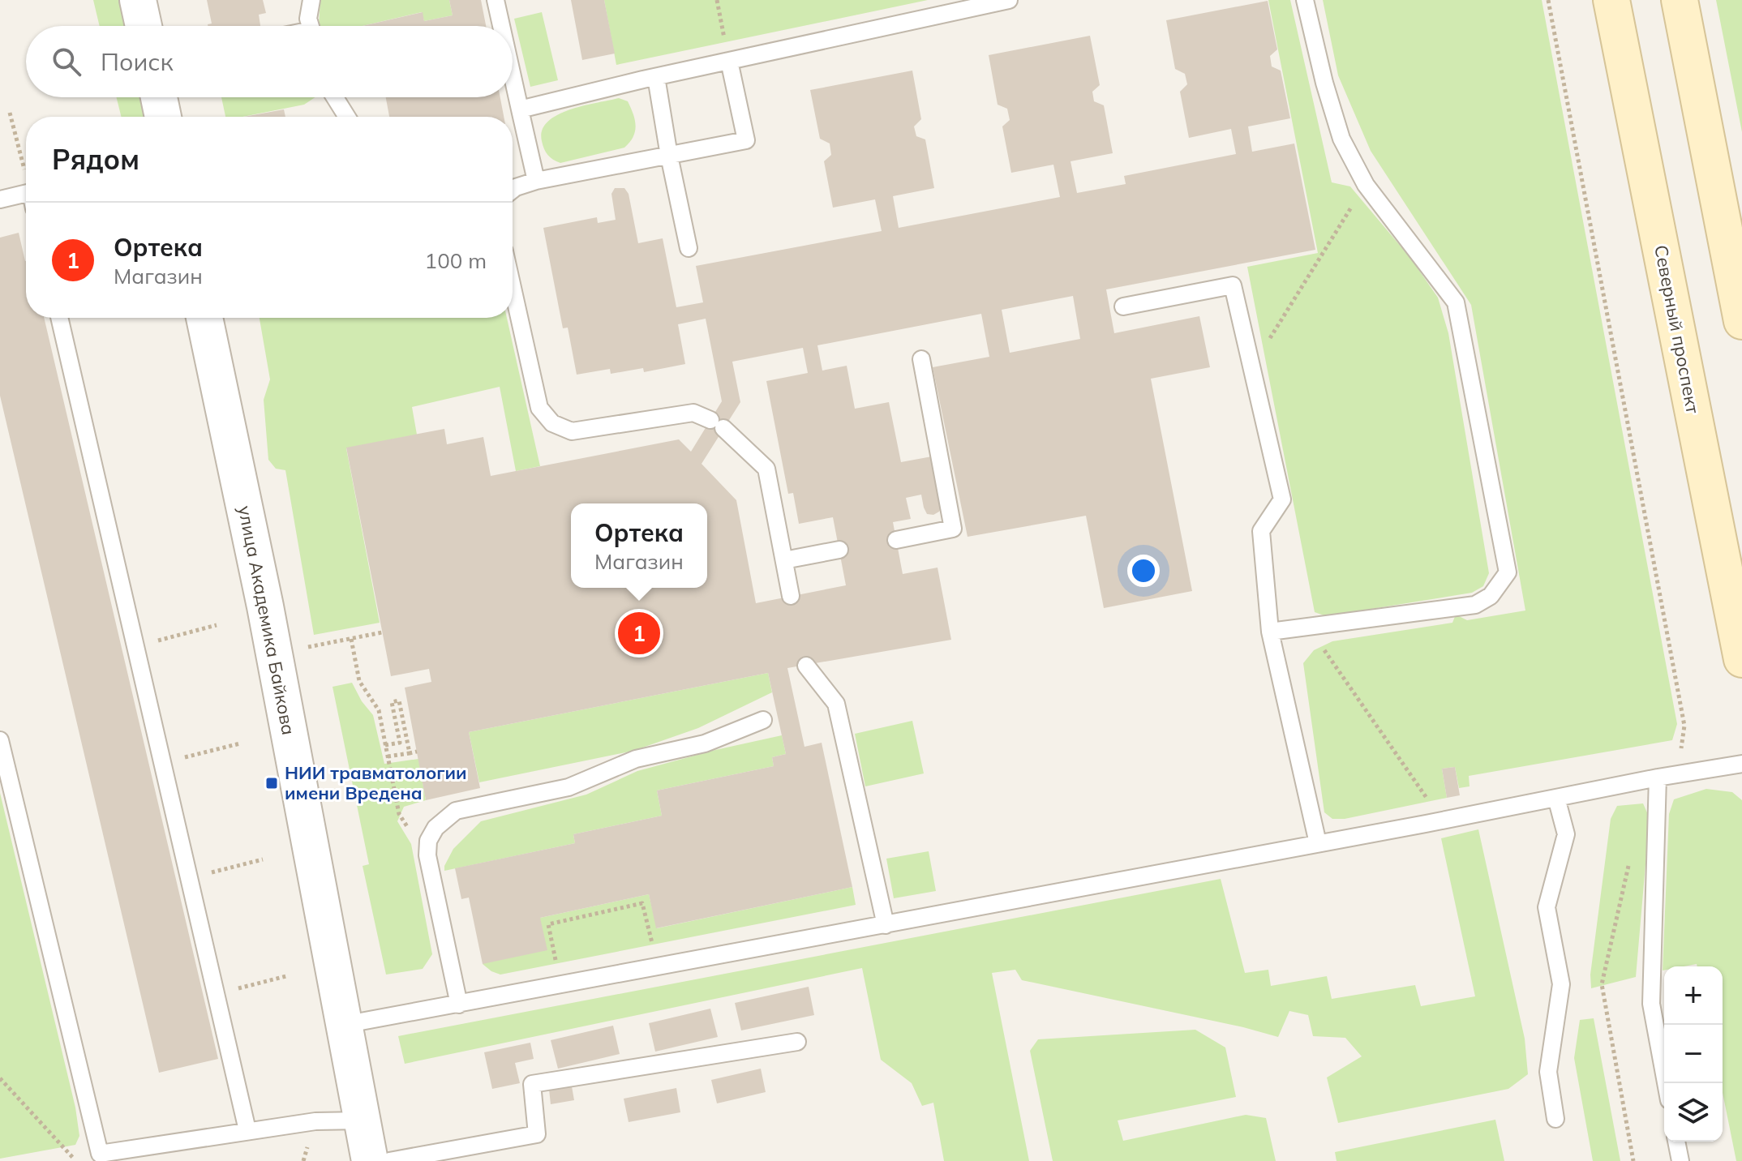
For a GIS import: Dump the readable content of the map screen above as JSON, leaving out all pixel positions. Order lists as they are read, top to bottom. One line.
{"streets":{"main road":["Северный проспект"],"street":["улица Академика Байкова"]},"places":{"transit":["НИИ травматологии имени Вредена"]},"page":{"search":"Поиск","heading":"Рядом","list":[{"mark":"1","name":"Ортека","note":"Магазин","value":"100 m"}],"popup":["Ортека","Магазин"],"pins":"1","map_buttons":["+","−"]}}
